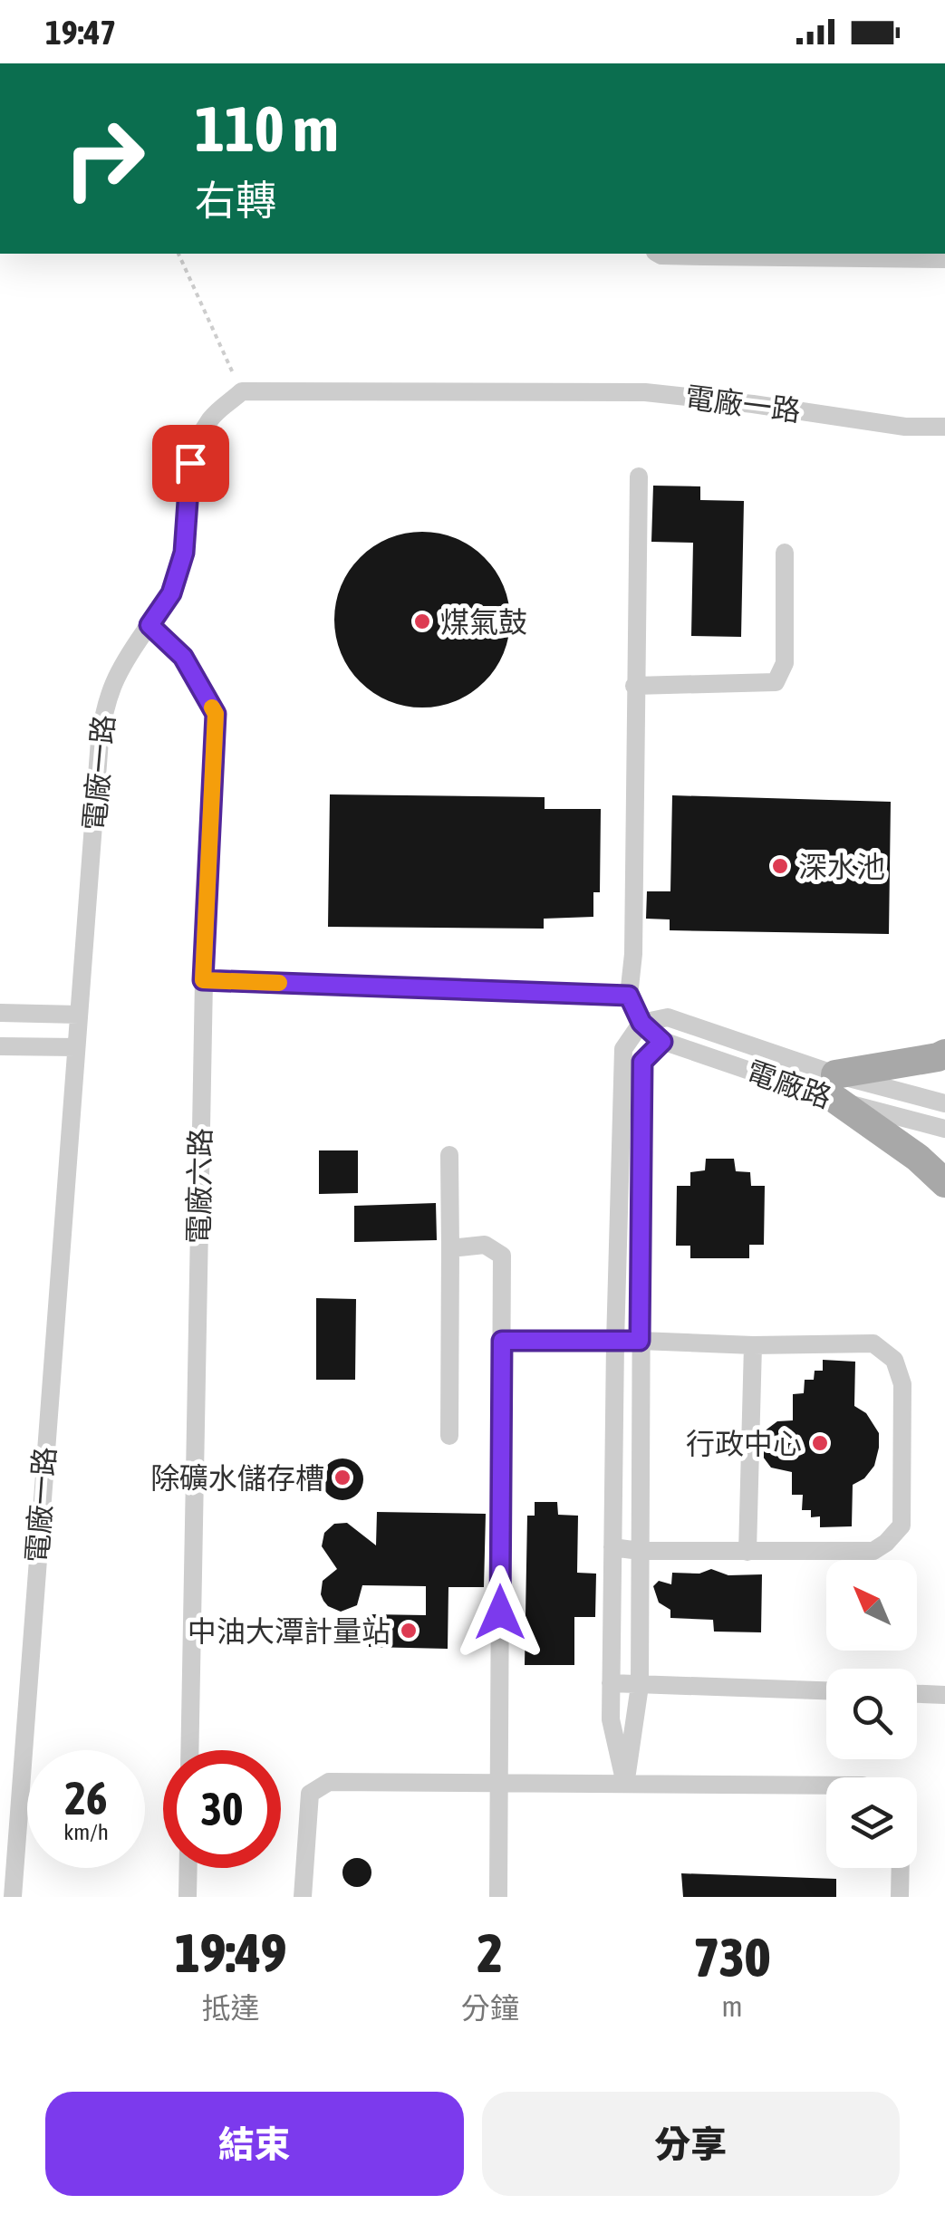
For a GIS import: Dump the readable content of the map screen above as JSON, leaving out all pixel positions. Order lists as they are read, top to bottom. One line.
{"streets":{"street":["電廠一路","電廠路","電廠六路"]},"crossings":[["電廠一路","電廠六路"]],"places":["煤氣鼓","深水池","行政中心","除礦水儲存槽","中油大潭計量站"],"north":"top left","page":{"status":"19:47","turn":["110 m","右轉"],"speed":"26 km/h","limit":"30","eta":["19:49","抵達","2","分鐘","730","m"],"buttons":["結束","分享"]}}
